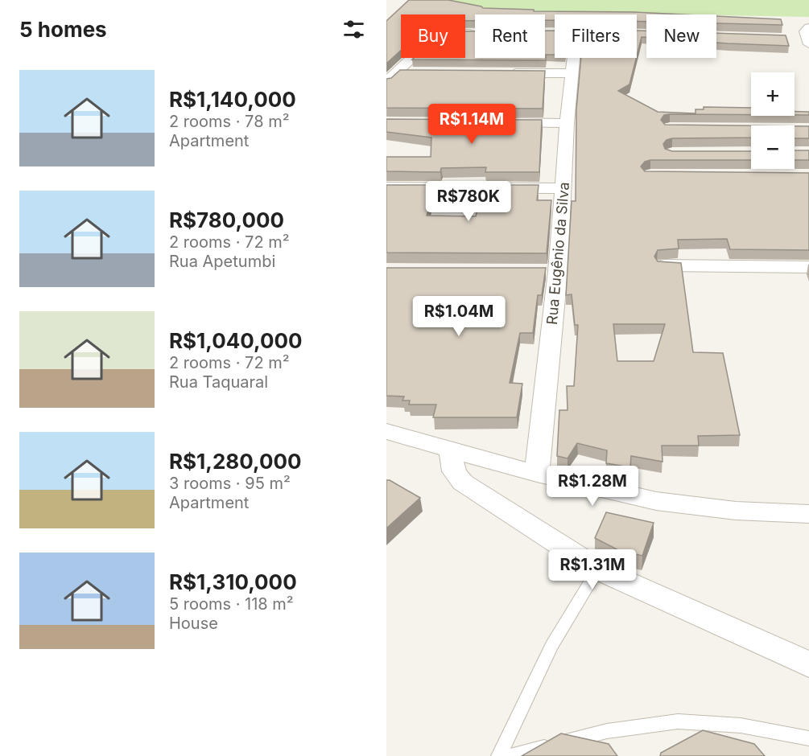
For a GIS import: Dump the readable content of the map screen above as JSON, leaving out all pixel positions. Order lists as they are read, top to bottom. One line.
{"streets":{"street":["Rua Eugênio da Silva"]},"page":{"heading":"5 homes","chip":["Buy","Rent","Filters","New"],"list":[{"name":"R$1,140,000","note":"2 rooms · 78 m² · Apartment"},{"name":"R$780,000","note":"2 rooms · 72 m² · Rua Apetumbi"},{"name":"R$1,040,000","note":"2 rooms · 72 m² · Rua Taquaral"},{"name":"R$1,280,000","note":"3 rooms · 95 m² · Apartment"},{"name":"R$1,310,000","note":"5 rooms · 118 m² · House"}],"map_buttons":["+","−"],"price":["R$1.14M","R$780K","R$1.04M","R$1.28M","R$1.31M"]}}
